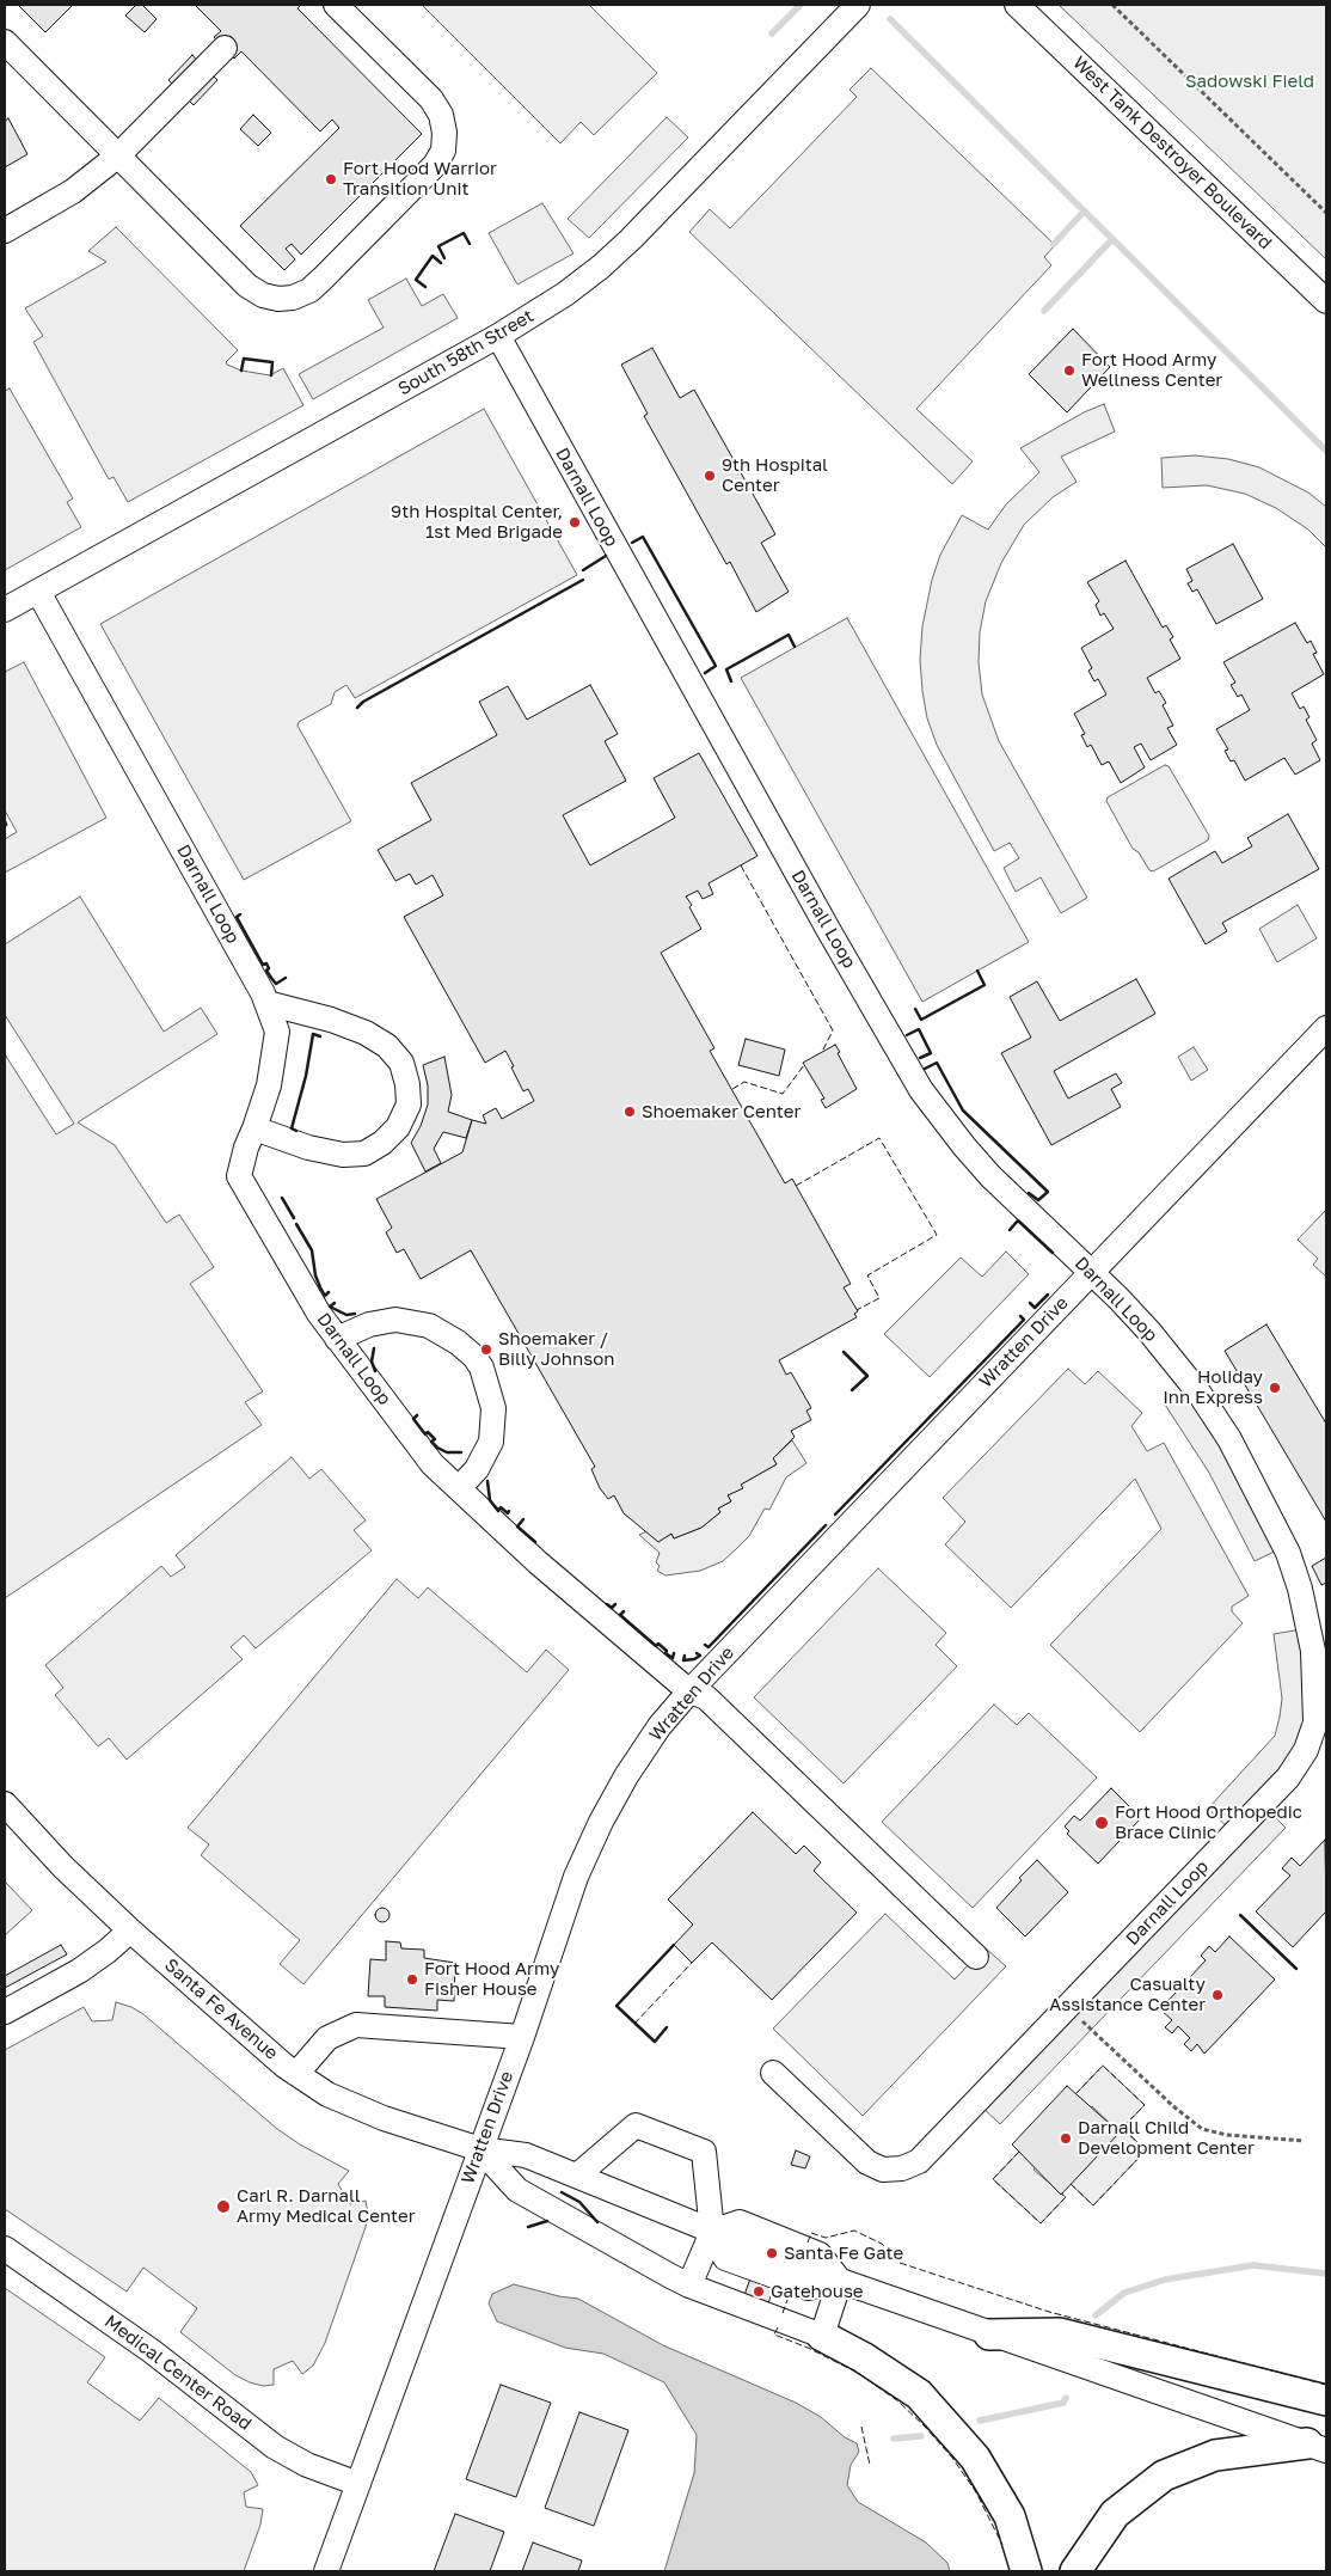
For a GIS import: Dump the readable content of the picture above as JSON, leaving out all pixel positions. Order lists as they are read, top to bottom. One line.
{"streets":{"street":["West Tank Destroyer Boulevard","South 58th Street","Darnall Loop","Wratten Drive","Santa Fe Avenue","Medical Center Road"]},"crossings":[["South 58th Street","Darnall Loop"],["Darnall Loop","Wratten Drive"],["Wratten Drive","Santa Fe Avenue"],["Wratten Drive","Medical Center Road"]],"parks":["Sadowski Field"],"places":["Fort Hood Warrior Transition Unit","Fort Hood Army Wellness Center","9th Hospital Center","9th Hospital Center, 1st Med Brigade","Shoemaker Center","Shoemaker / Billy Johnson","Holiday Inn Express","Fort Hood Orthopedic Brace Clinic","Fort Hood Army Fisher House","Casualty Assistance Center","Darnall Child Development Center","Carl R. Darnall Army Medical Center","Santa Fe Gate","Gatehouse"]}
